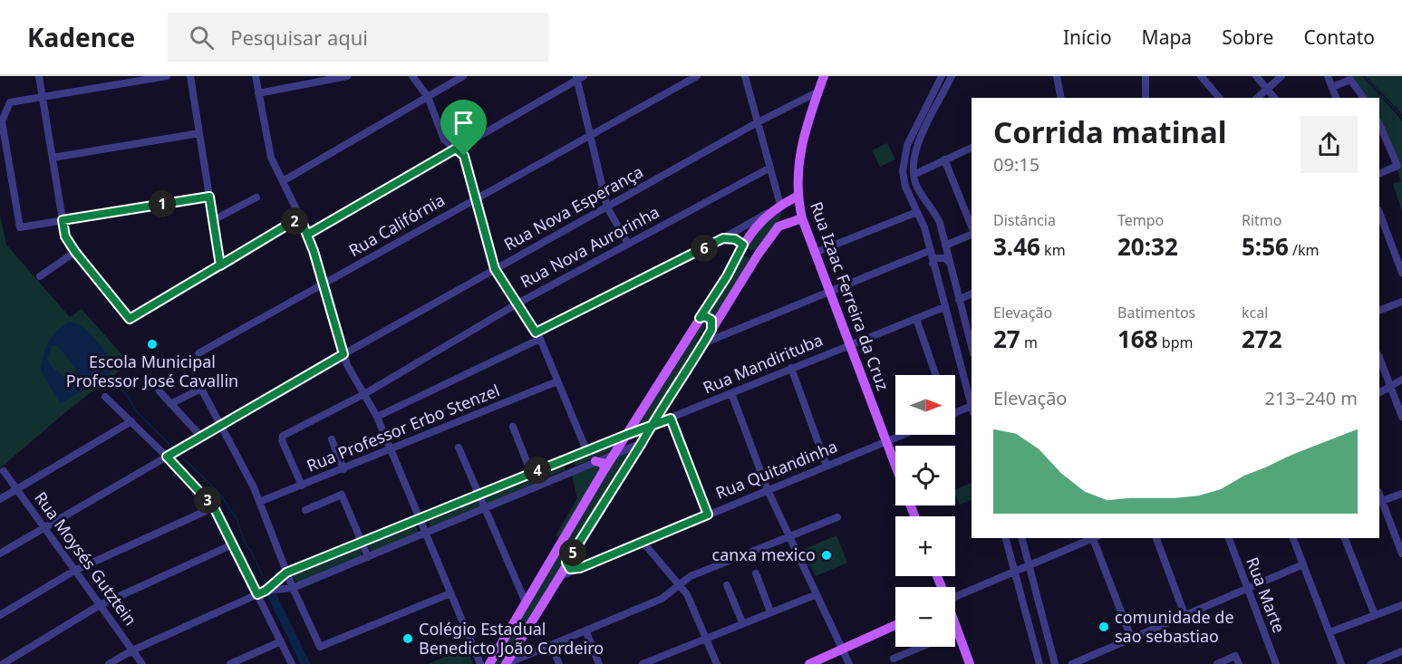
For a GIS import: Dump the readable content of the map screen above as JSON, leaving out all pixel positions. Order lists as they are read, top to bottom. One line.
{"streets":{"main road":["Rua Izaac Ferreira da Cruz"],"street":["Rua Nova Esperança","Rua Califórnia","Rua Nova Aurorinha","Rua Mandirituba","Rua Professor Erbo Stenzel","Rua Quitandinha","Rua Moysés Gutztein","Rua Marte"]},"crossings":[["Rua Nova Esperança","Rua Izaac Ferreira da Cruz"],["Rua Nova Esperança","Rua Moysés Gutztein"],["Rua Nova Aurorinha","Rua Professor Erbo Stenzel"],["Rua Izaac Ferreira da Cruz","Rua Mandirituba"],["Rua Izaac Ferreira da Cruz","Rua Quitandinha"]],"places":["Escola Municipal Professor José Cavallin","canxa mexico","comunidade de sao sebastiao","Colégio Estadual Benedicto João Cordeiro"],"north":"right","page":{"header":"Kadence","search":"Pesquisar aqui","nav":["Início","Mapa","Sobre","Contato"],"heading":["Corrida matinal","09:15"],"pins":["1","2","6","4","3","5"],"stats":[["Distância","3.46 km"],["Tempo","20:32"],["Ritmo","5:56 /km"],["Elevação","27 m"],["Batimentos","168 bpm"],["kcal","272"]],"map_buttons":["+","−"],"chart":["Elevação","213–240 m"]}}
